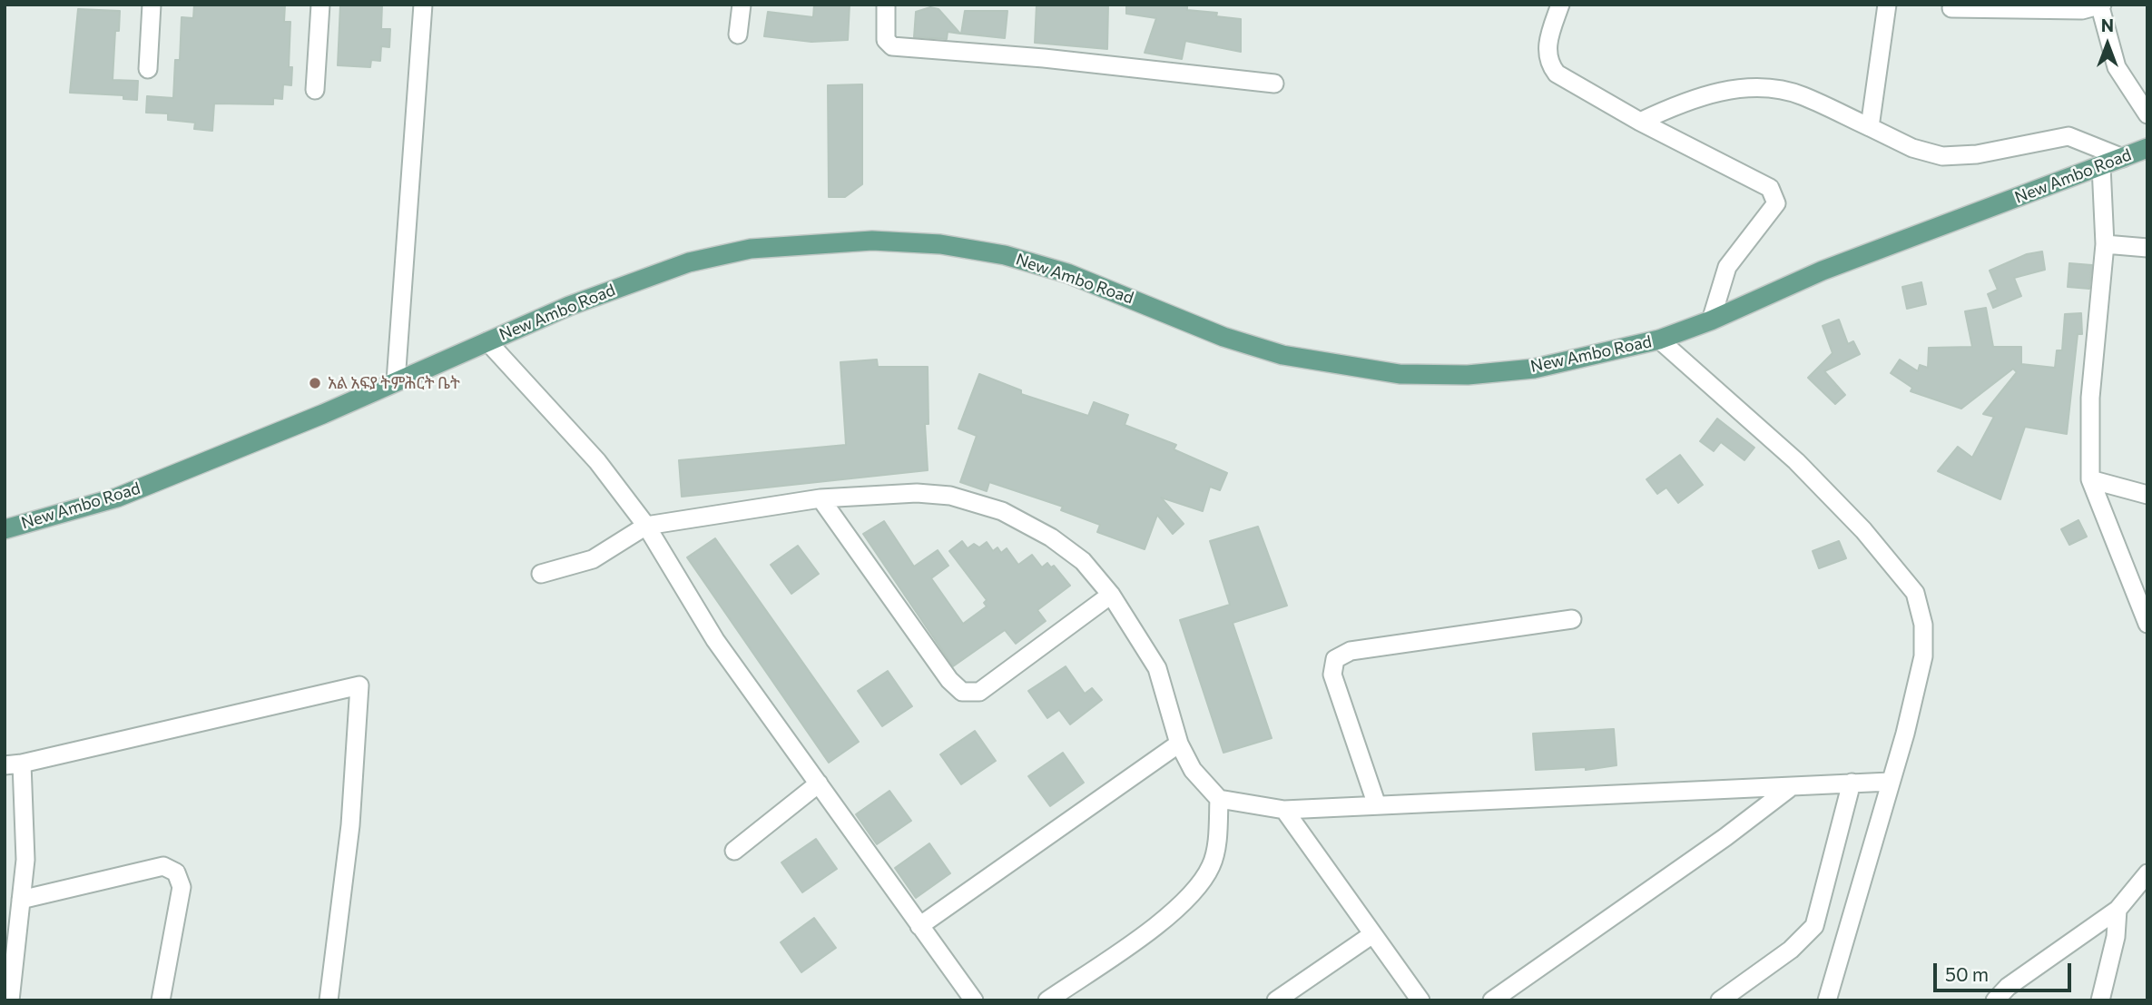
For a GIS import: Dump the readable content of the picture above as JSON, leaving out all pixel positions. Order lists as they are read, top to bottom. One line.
{"streets":{"main road":["New Ambo Road"]},"places":["አል አፍያ ትምሕርት ቤት"],"scale_bar":"50 m","north":"top"}
